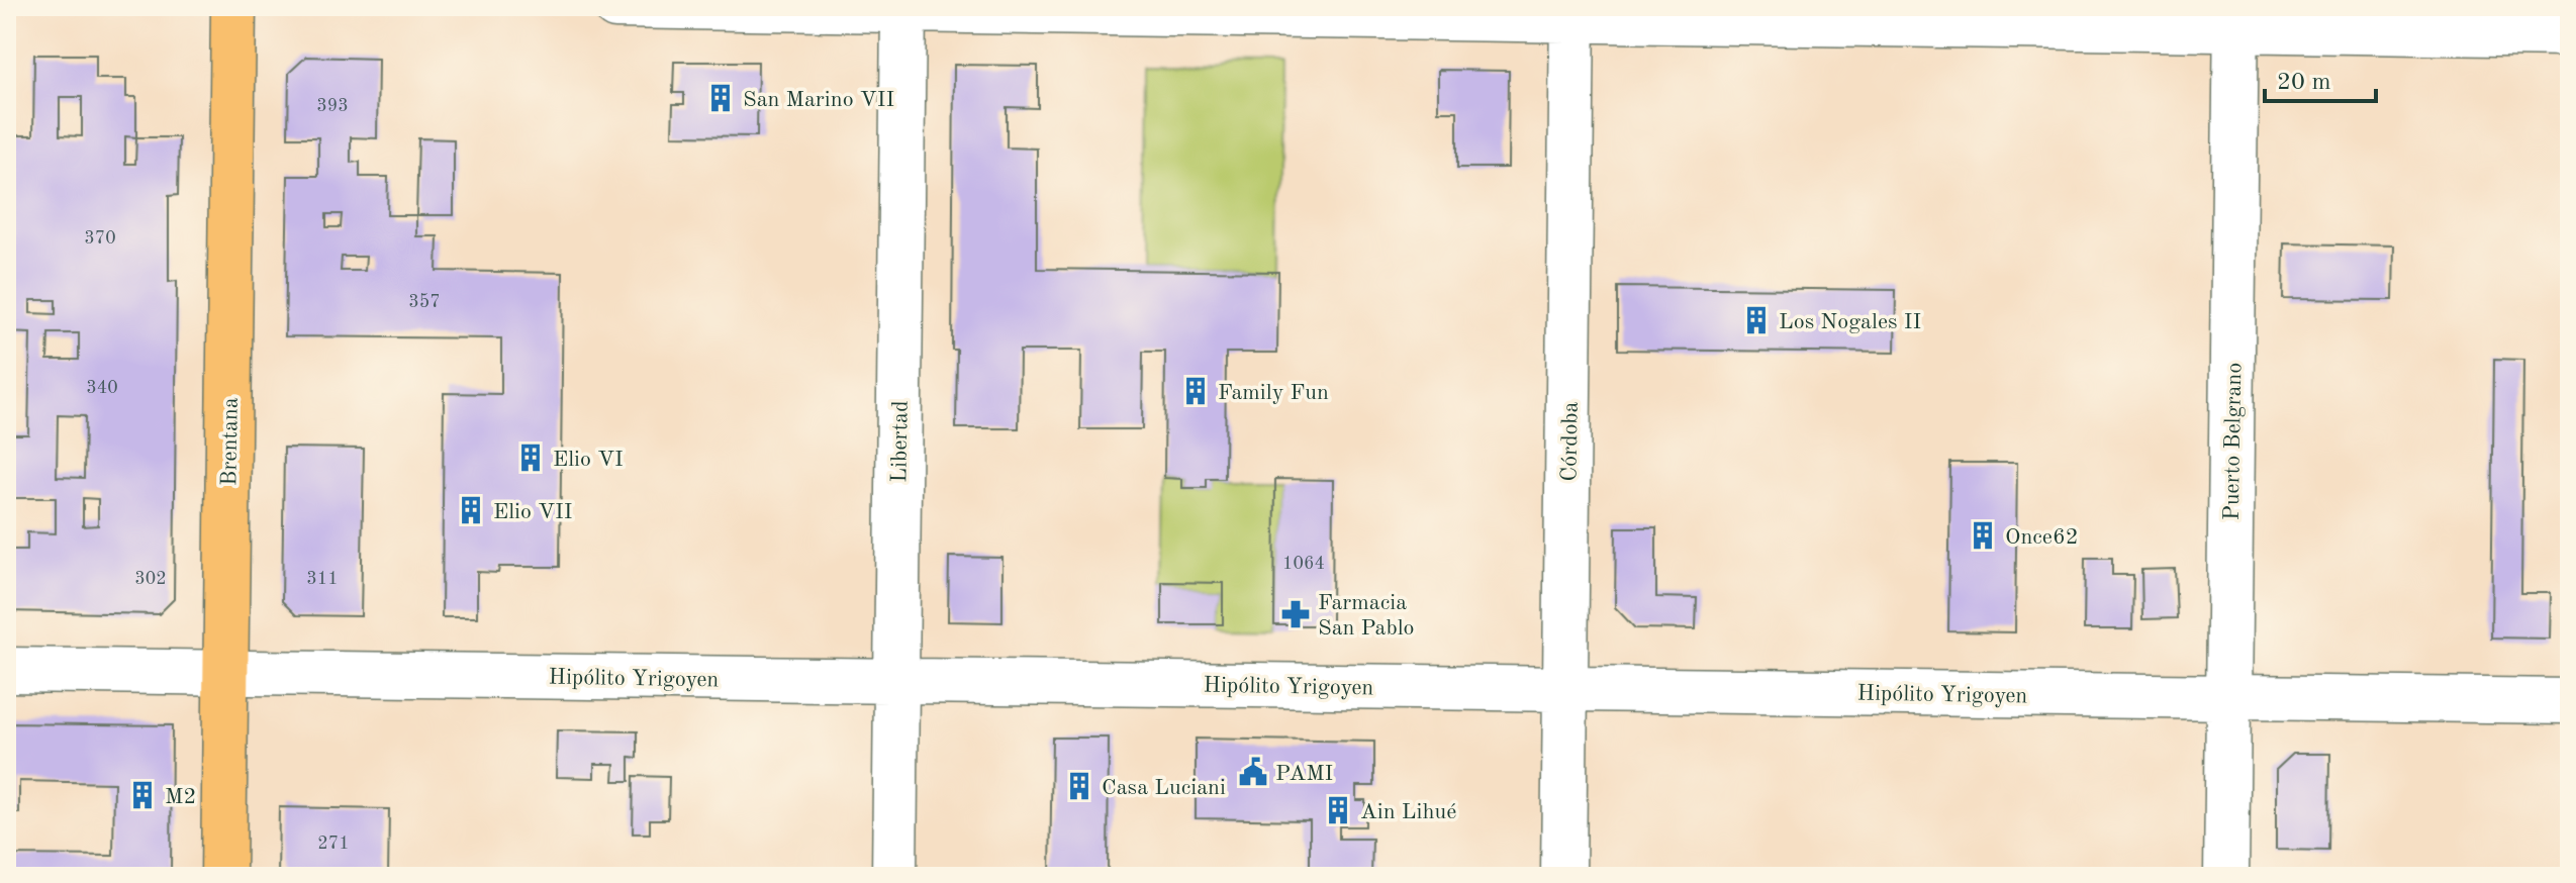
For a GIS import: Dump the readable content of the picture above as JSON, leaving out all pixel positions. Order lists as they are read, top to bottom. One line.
{"streets":{"main road":["Brentana"],"street":["Libertad","Córdoba","Puerto Belgrano","Hipólito Yrigoyen"]},"crossings":[["Brentana","Hipólito Yrigoyen"],["Libertad","Hipólito Yrigoyen"],["Córdoba","Hipólito Yrigoyen"],["Puerto Belgrano","Hipólito Yrigoyen"]],"places":{"building":["San Marino VII","Los Nogales II","Family Fun","Elio VI","Elio VII","Once62","Casa Luciani","M2","Ain Lihué"],"pharmacy":["Farmacia San Pablo"],"public building":["PAMI"]},"house_numbers":["393","370","357","340","1064","302","311","271"],"scale_bar":"20 m"}
